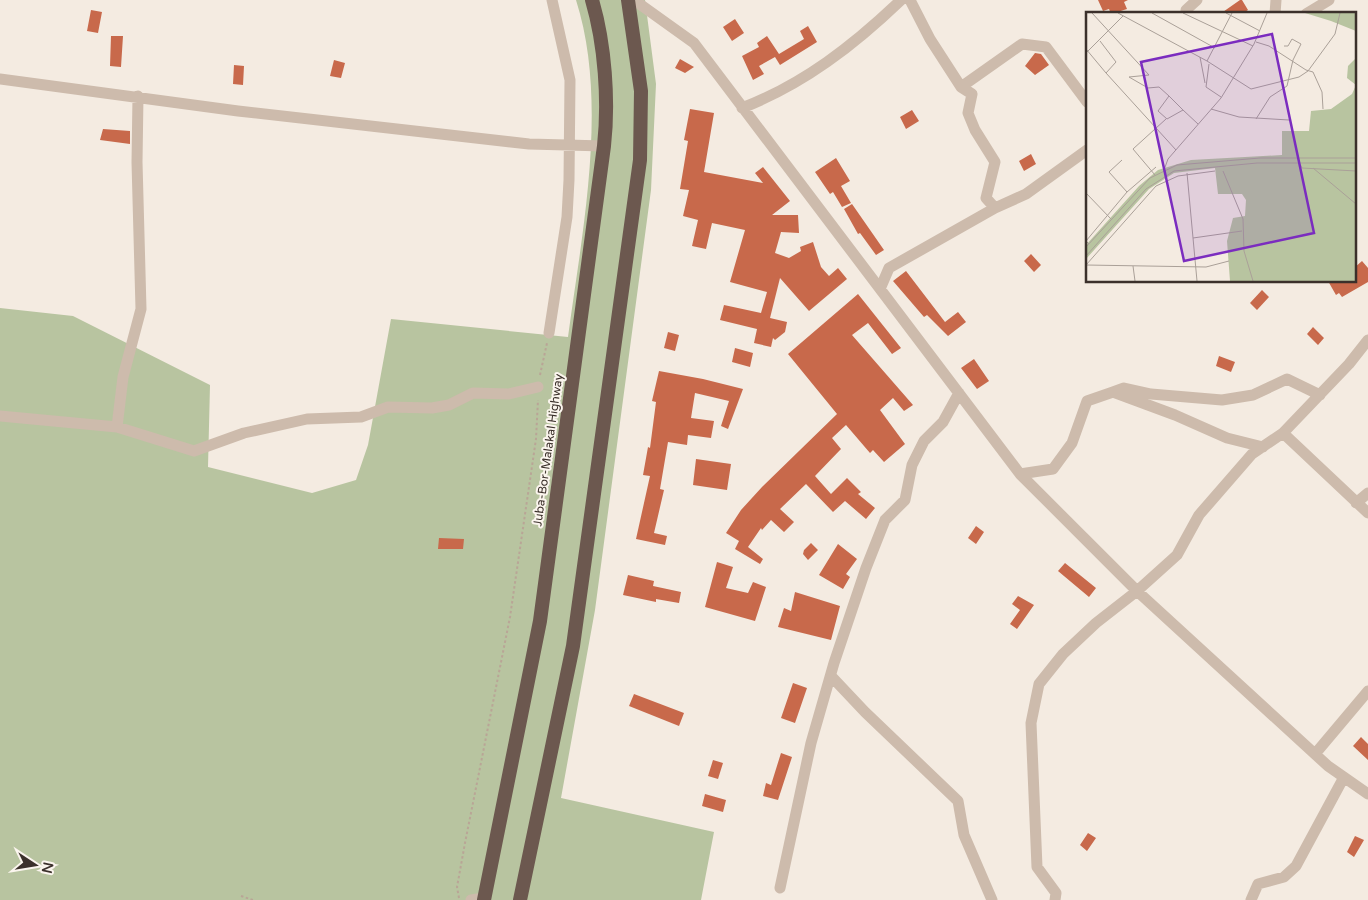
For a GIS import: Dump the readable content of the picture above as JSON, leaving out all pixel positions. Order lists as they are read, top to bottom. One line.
{"streets":{"highway":["Juba-Bor-Malakal Highway"]},"north":"right"}
